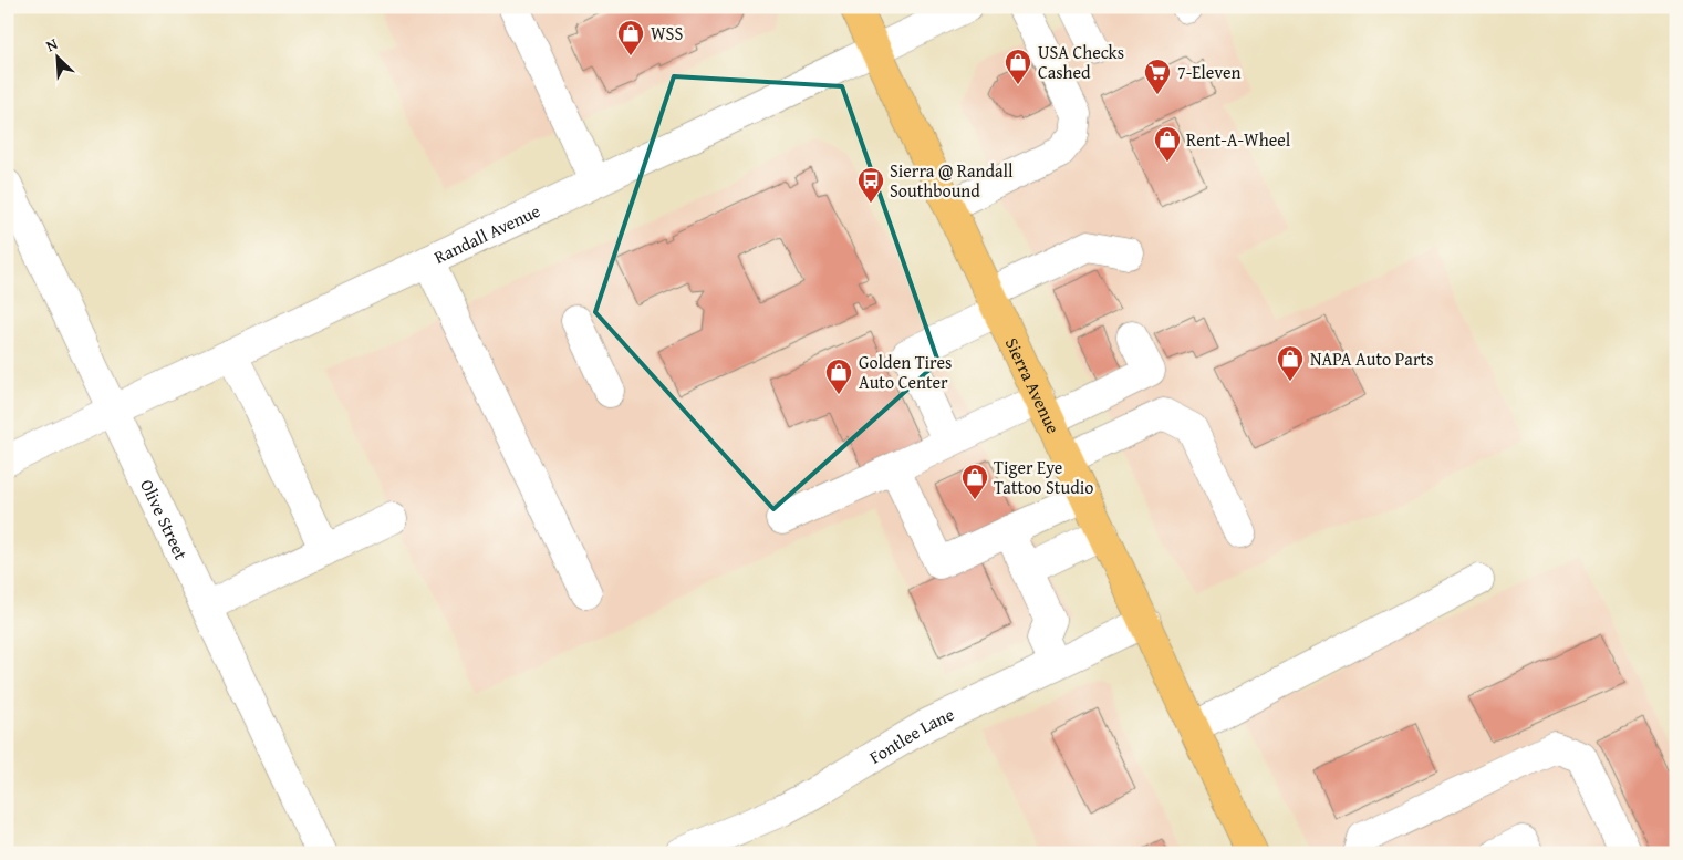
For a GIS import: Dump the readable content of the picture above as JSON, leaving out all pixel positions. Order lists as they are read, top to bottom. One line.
{"streets":{"main road":["Sierra Avenue"],"street":["Randall Avenue","Olive Street","Fontlee Lane"]},"crossings":[["Randall Avenue","Sierra Avenue"],["Randall Avenue","Olive Street"],["Sierra Avenue","Fontlee Lane"]],"places":{"shop":["WSS","USA Checks Cashed","Rent-A-Wheel","NAPA Auto Parts","Golden Tires Auto Center","Tiger Eye Tattoo Studio"],"supermarket":["7-Eleven"],"bus stop":["Sierra @ Randall Southbound"]},"north":"top left"}
